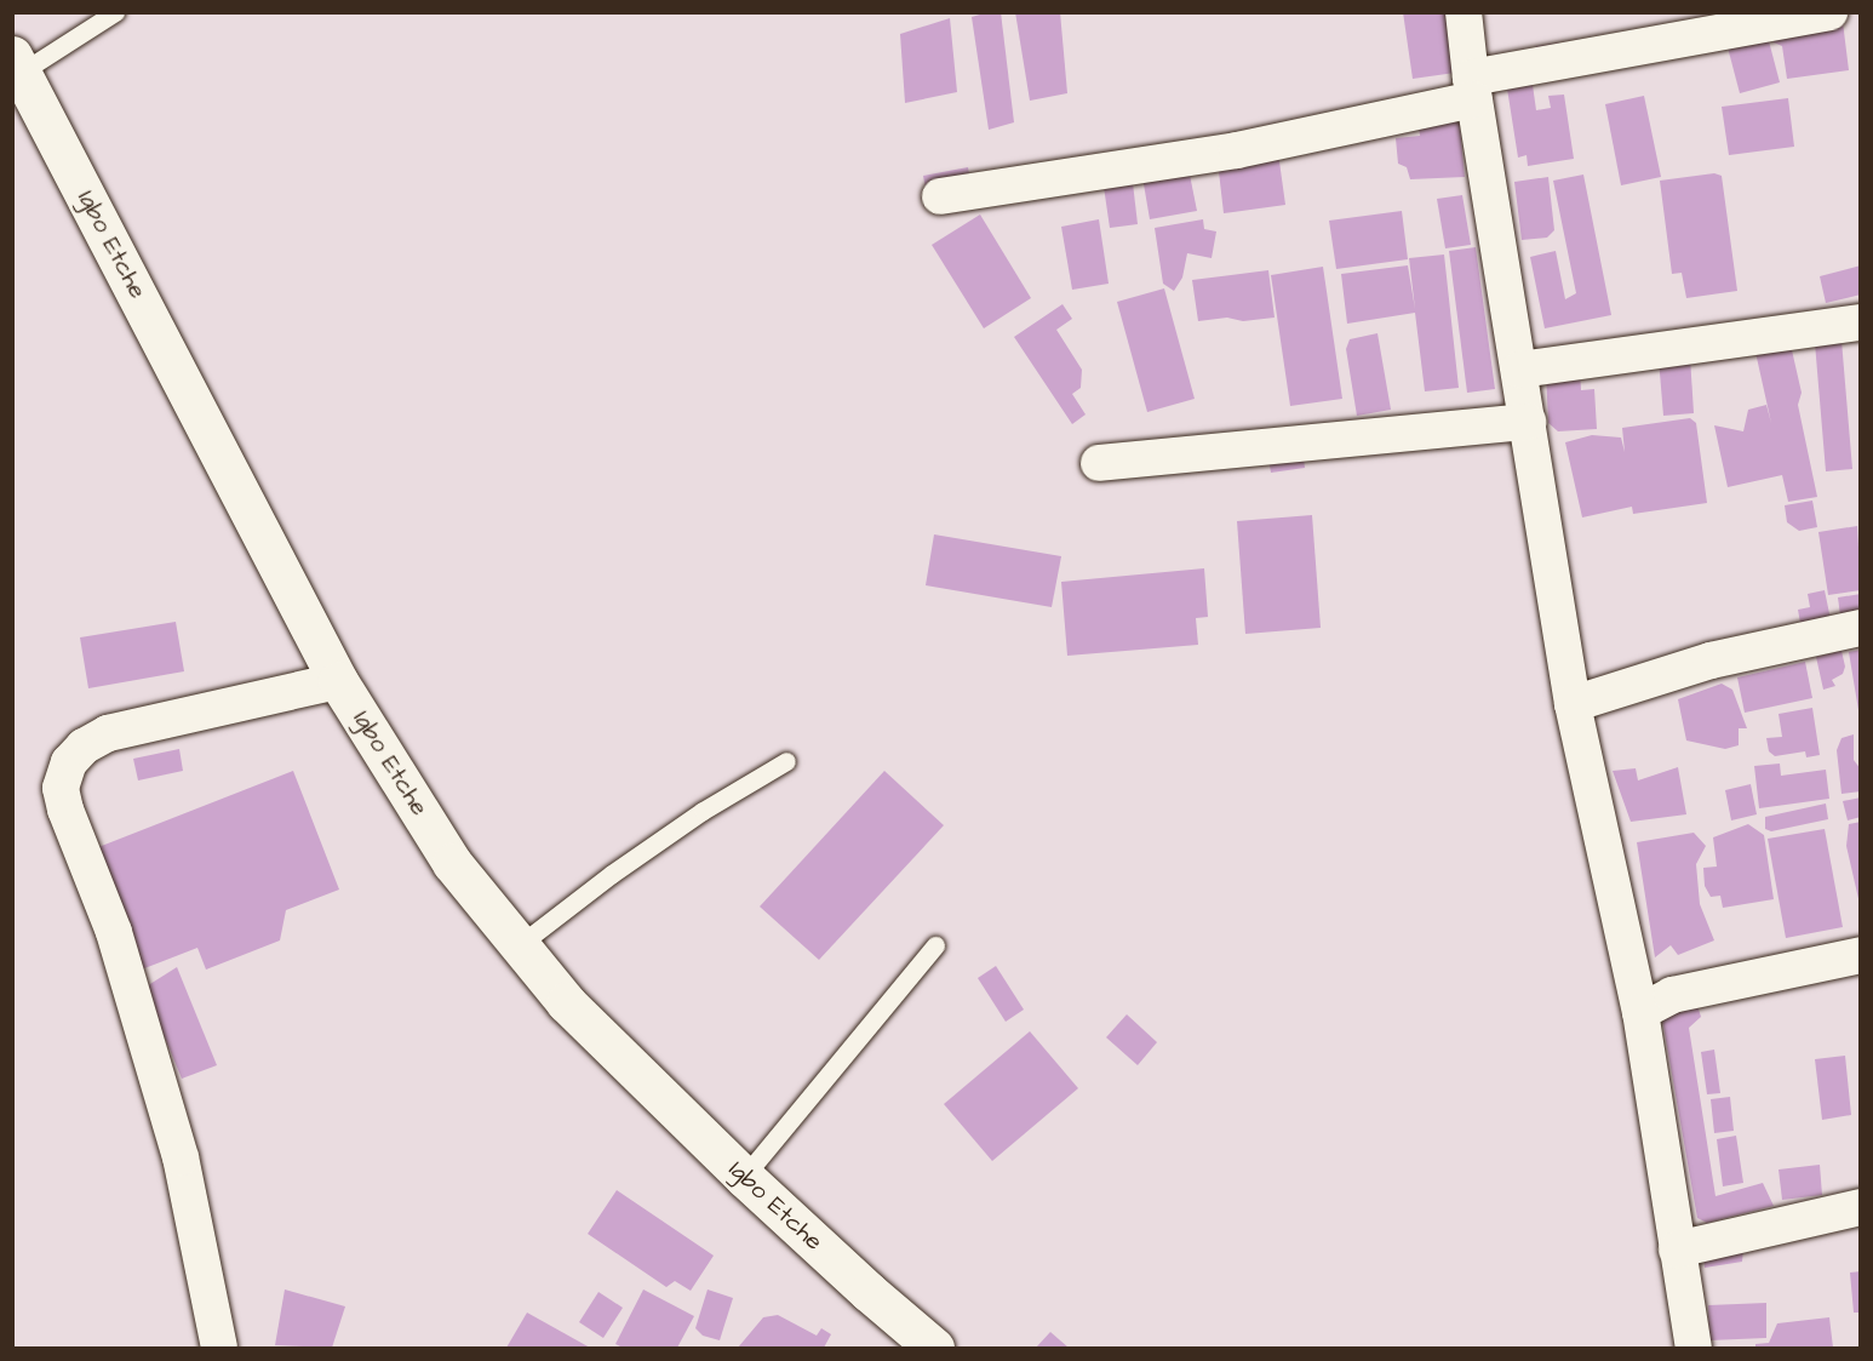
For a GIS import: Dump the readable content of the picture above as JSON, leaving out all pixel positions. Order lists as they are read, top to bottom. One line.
{"streets":{"street":["Igbo Etche"]}}
